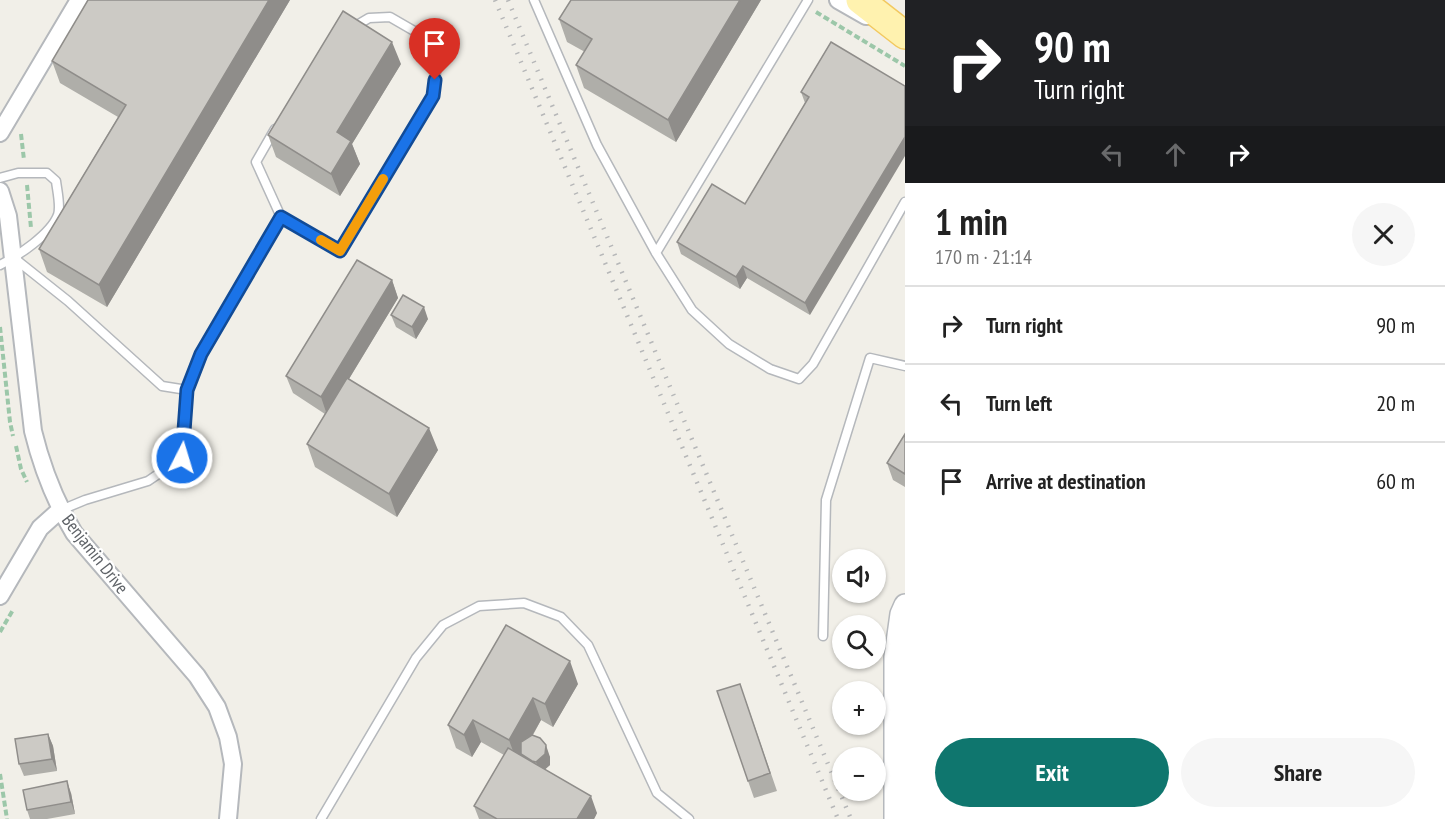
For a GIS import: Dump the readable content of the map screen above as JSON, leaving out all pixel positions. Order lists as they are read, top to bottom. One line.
{"streets":{"street":["Benjamin Drive"]},"page":{"turn":["90 m","Turn right"],"heading":["1 min","170 m · 21:14"],"list":[{"name":"Turn right","value":"90 m"},{"name":"Turn left","value":"20 m"},{"name":"Arrive at destination","value":"60 m"}],"map_buttons":["+","−"],"buttons":["Exit","Share"]}}
